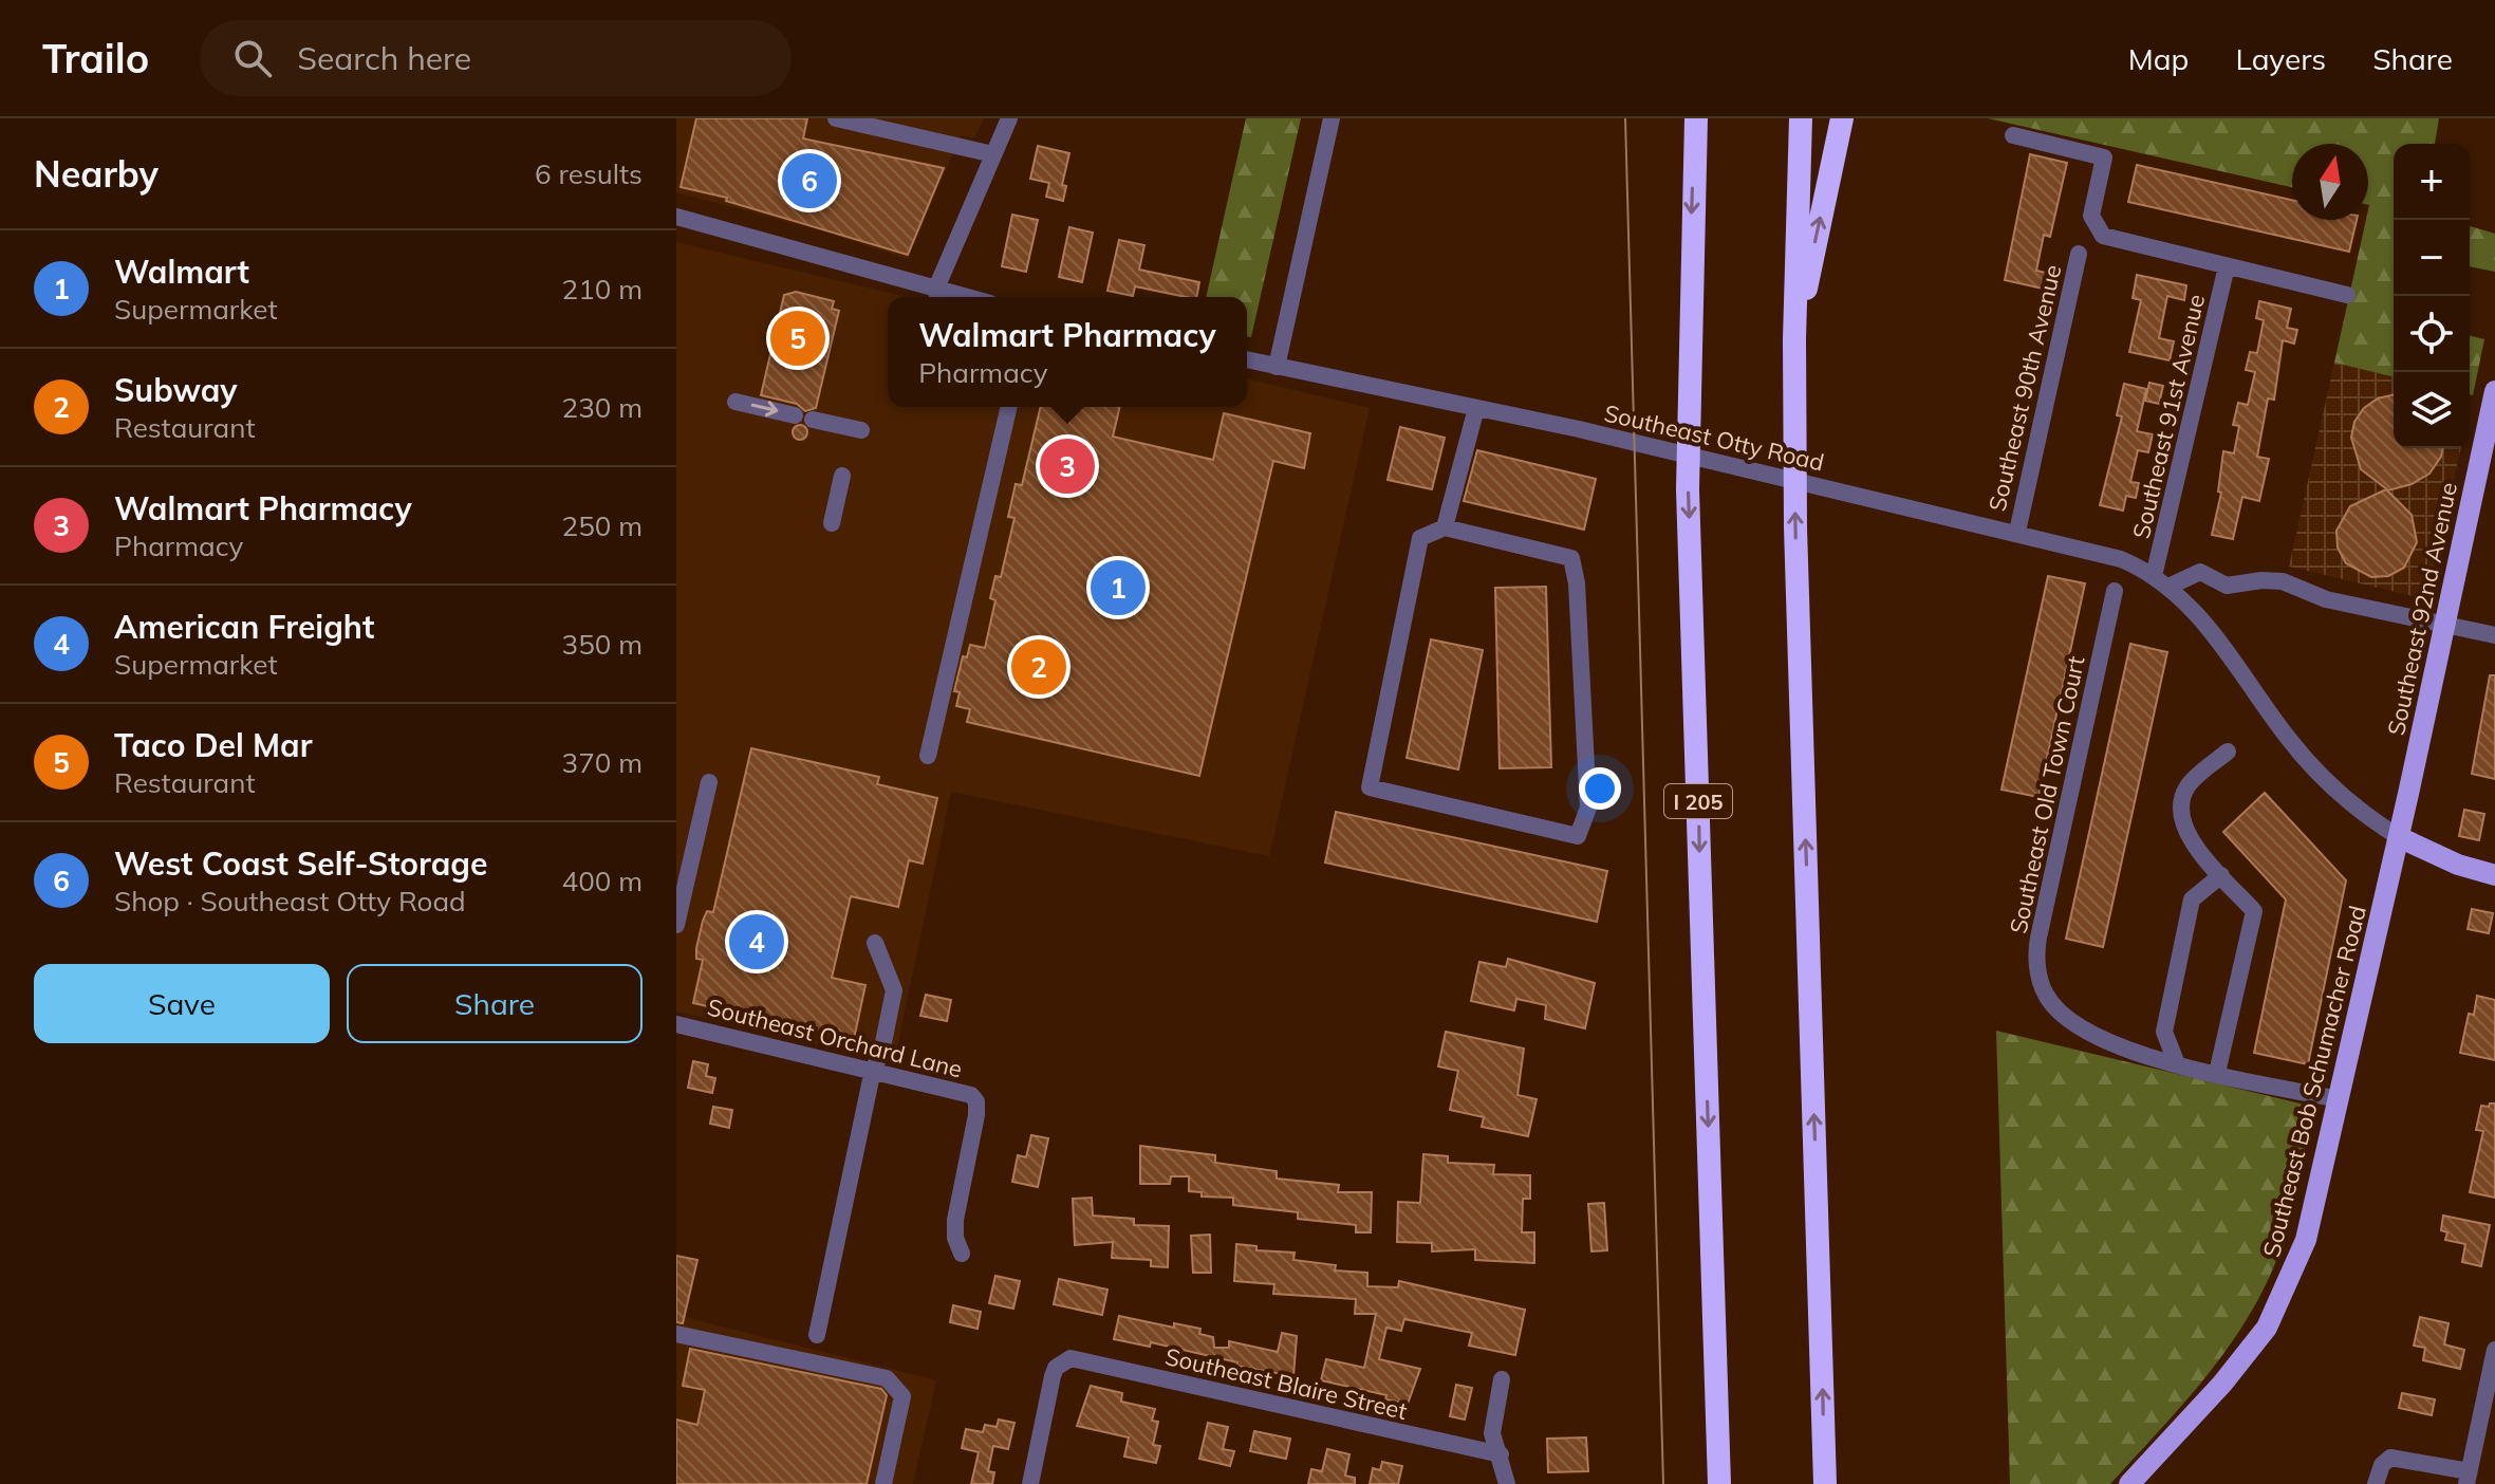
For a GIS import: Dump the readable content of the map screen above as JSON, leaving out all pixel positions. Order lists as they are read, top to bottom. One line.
{"streets":{"highway":["I 205"],"main road":["Southeast 92nd Avenue","Southeast Bob Schumacher Road"],"street":["Southeast 90th Avenue","Southeast 91st Avenue","Southeast Otty Road","Southeast Old Town Court","Southeast Orchard Lane","Southeast Blaire Street"]},"crossings":[["Southeast 90th Avenue","Southeast Otty Road"],["Southeast 91st Avenue","Southeast Otty Road"],["Southeast Otty Road","Southeast 92nd Avenue"],["Southeast Otty Road","Southeast Bob Schumacher Road"],["Southeast 92nd Avenue","Southeast Bob Schumacher Road"],["Southeast Old Town Court","Southeast Bob Schumacher Road"]],"north":"top","page":{"header":"Trailo","search":"Search here","nav":["Map","Layers","Share"],"heading":["Nearby","6 results"],"map_buttons":["+","−"],"pins":["6","5","3","1","2","4"],"list":[{"mark":"1","name":"Walmart","note":"Supermarket","value":"210 m"},{"mark":"2","name":"Subway","note":"Restaurant","value":"230 m"},{"mark":"3","name":"Walmart Pharmacy","note":"Pharmacy","value":"250 m"},{"mark":"4","name":"American Freight","note":"Supermarket","value":"350 m"},{"mark":"5","name":"Taco Del Mar","note":"Restaurant","value":"370 m"},{"mark":"6","name":"West Coast Self-Storage","note":"Shop · Southeast Otty Road","value":"400 m"}],"popup":["Walmart Pharmacy","Pharmacy"],"buttons":["Save","Share"]}}
